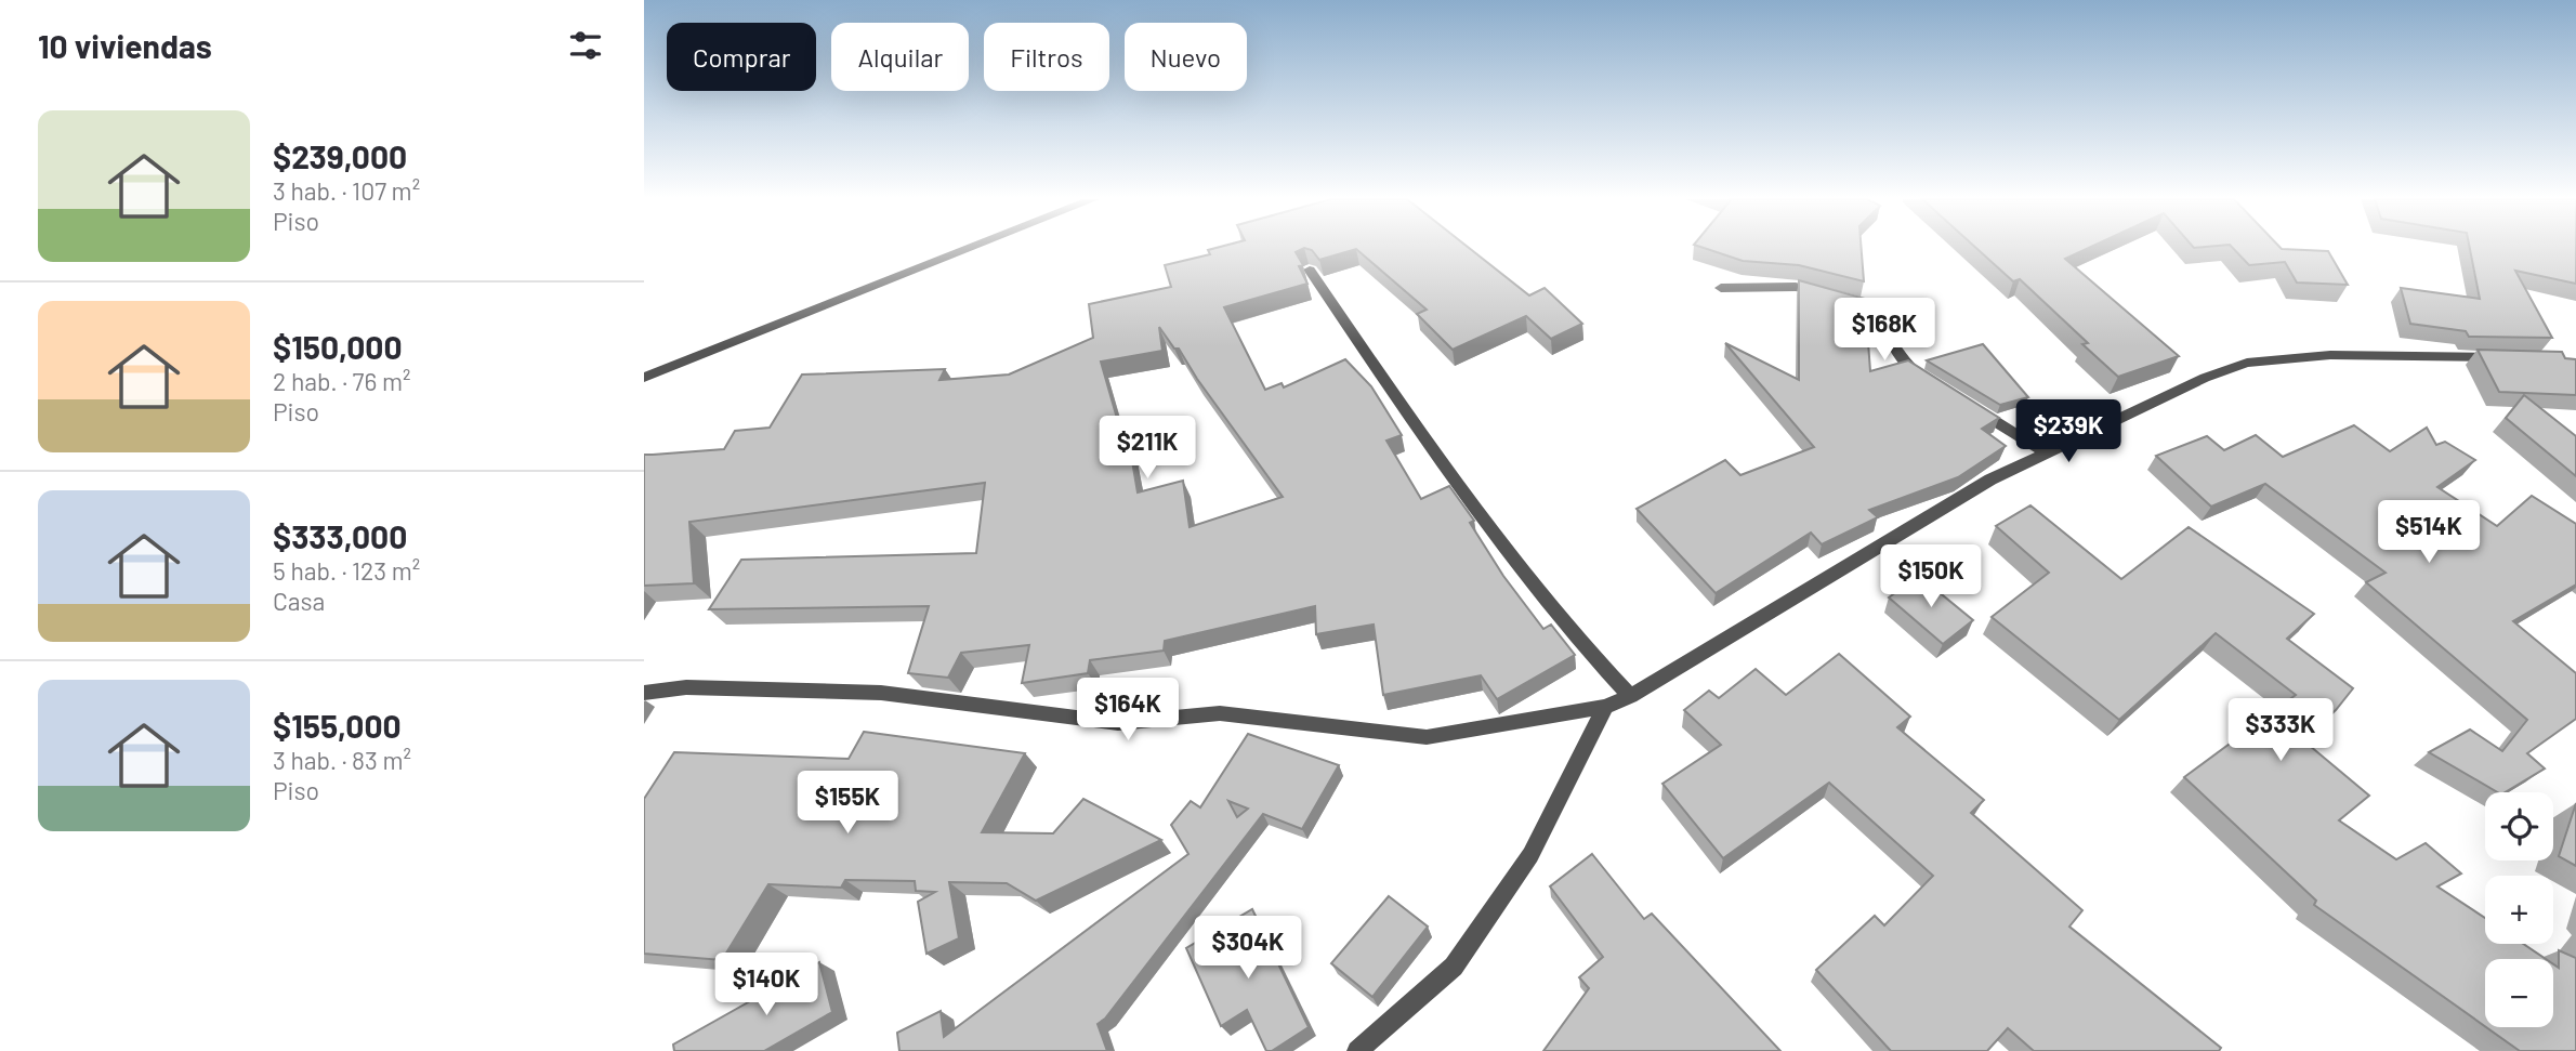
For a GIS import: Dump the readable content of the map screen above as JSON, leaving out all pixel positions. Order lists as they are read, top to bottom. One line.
{"page":{"heading":"10 viviendas","chip":["Comprar","Alquilar","Filtros","Nuevo"],"list":[{"name":"$239,000","note":"3 hab. · 107 m² · Piso"},{"name":"$150,000","note":"2 hab. · 76 m² · Piso"},{"name":"$333,000","note":"5 hab. · 123 m² · Casa"},{"name":"$155,000","note":"3 hab. · 83 m² · Piso"}],"price":["$168K","$239K","$211K","$514K","$150K","$164K","$333K","$155K","$304K","$140K"],"map_buttons":["+","−"]}}
